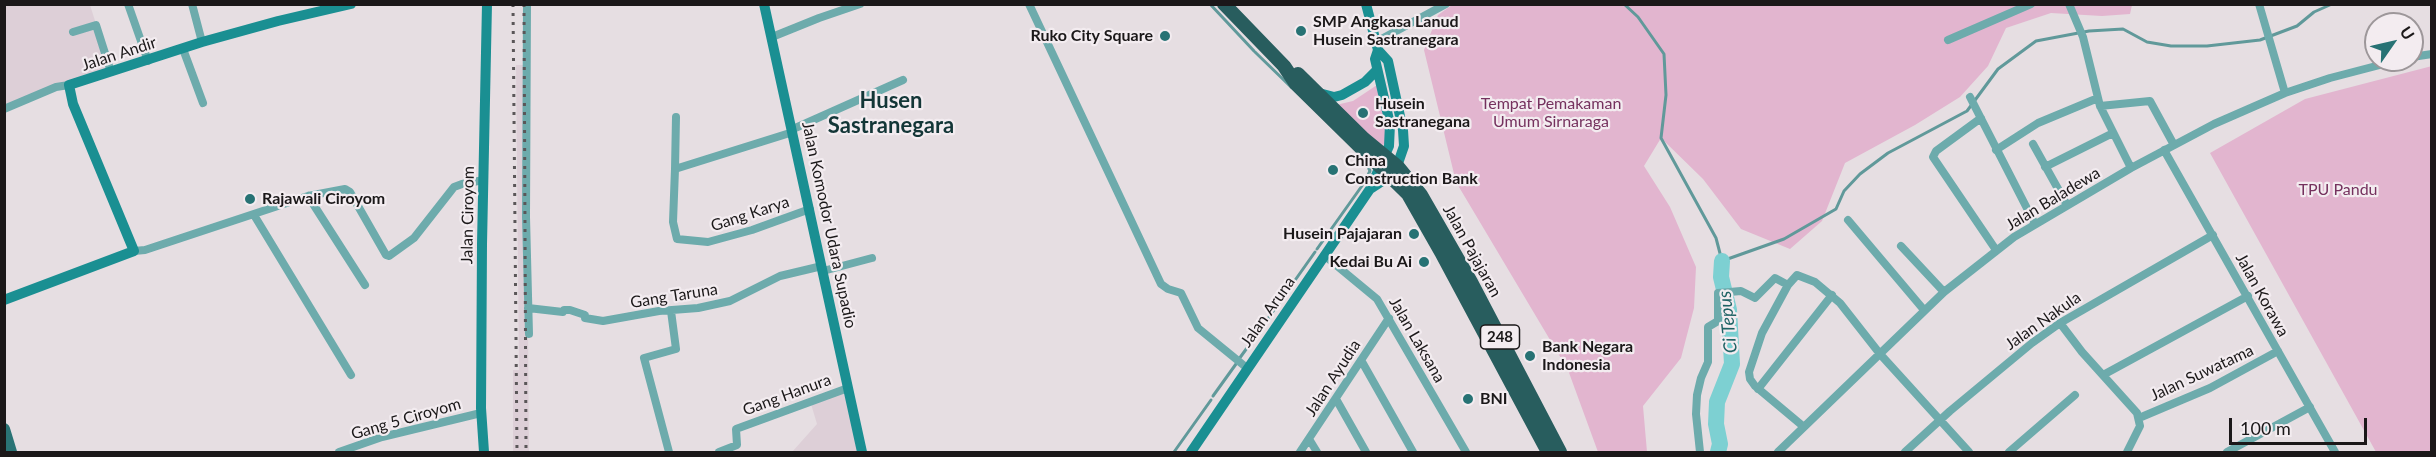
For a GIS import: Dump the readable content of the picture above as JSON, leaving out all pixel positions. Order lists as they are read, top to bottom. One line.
{"streets":{"highway":["Jalan Pajajaran","248"],"street":["Jalan Andir","Jalan Baladewa","Gang Karya","Jalan Ciroyom","Jalan Komodor Udara Supadio","Jalan Korawa","Gang Taruna","Jalan Aruna","Jalan Nakula","Jalan Laksana","Jalan Suwatama","Jalan Ayudia","Gang Hanura","Gang 5 Ciroyom"]},"crossings":[["Jalan Baladewa","Jalan Korawa"],["Gang Karya","Jalan Komodor Udara Supadio"],["Jalan Ciroyom","Gang 5 Ciroyom"],["Jalan Komodor Udara Supadio","Gang Taruna"],["Jalan Komodor Udara Supadio","Gang Hanura"],["Jalan Pajajaran","Jalan Aruna"],["Jalan Korawa","Jalan Nakula"],["Jalan Korawa","Jalan Suwatama"],["Jalan Aruna","Jalan Laksana"],["Jalan Laksana","Jalan Ayudia"]],"districts":["Husen Sastranegara"],"water":["Ci Tepus"],"parks":["Tempat Pemakaman Umum Sirnaraga","TPU Pandu"],"places":["SMP Angkasa Lanud Husein Sastranegara","Ruko City Square","Husein Sastranegana","China Construction Bank","Rajawali Ciroyom","Husein Pajajaran","Kedai Bu Ai","Bank Negara Indonesia","BNI"],"scale_bar":"100 m","north":"top right"}
